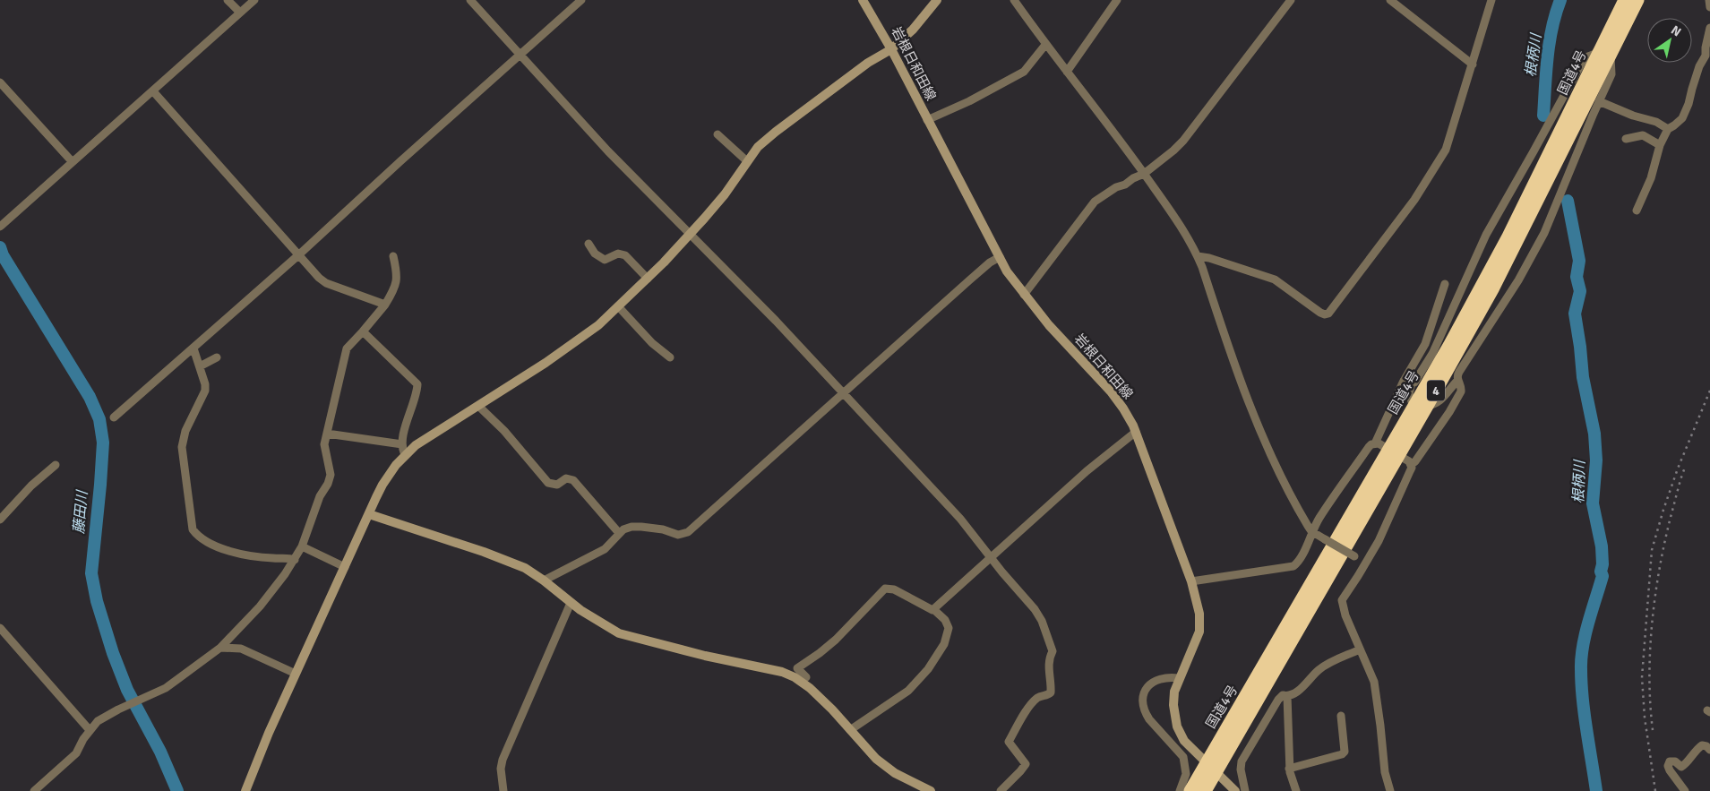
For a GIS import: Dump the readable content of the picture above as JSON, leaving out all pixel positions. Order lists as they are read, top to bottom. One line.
{"streets":{"highway":["国道4号","4"],"street":["岩根日和田線"]},"crossings":[["岩根日和田線","国道4号"]],"water":["根柄川","藤田川"],"north":"top right"}
